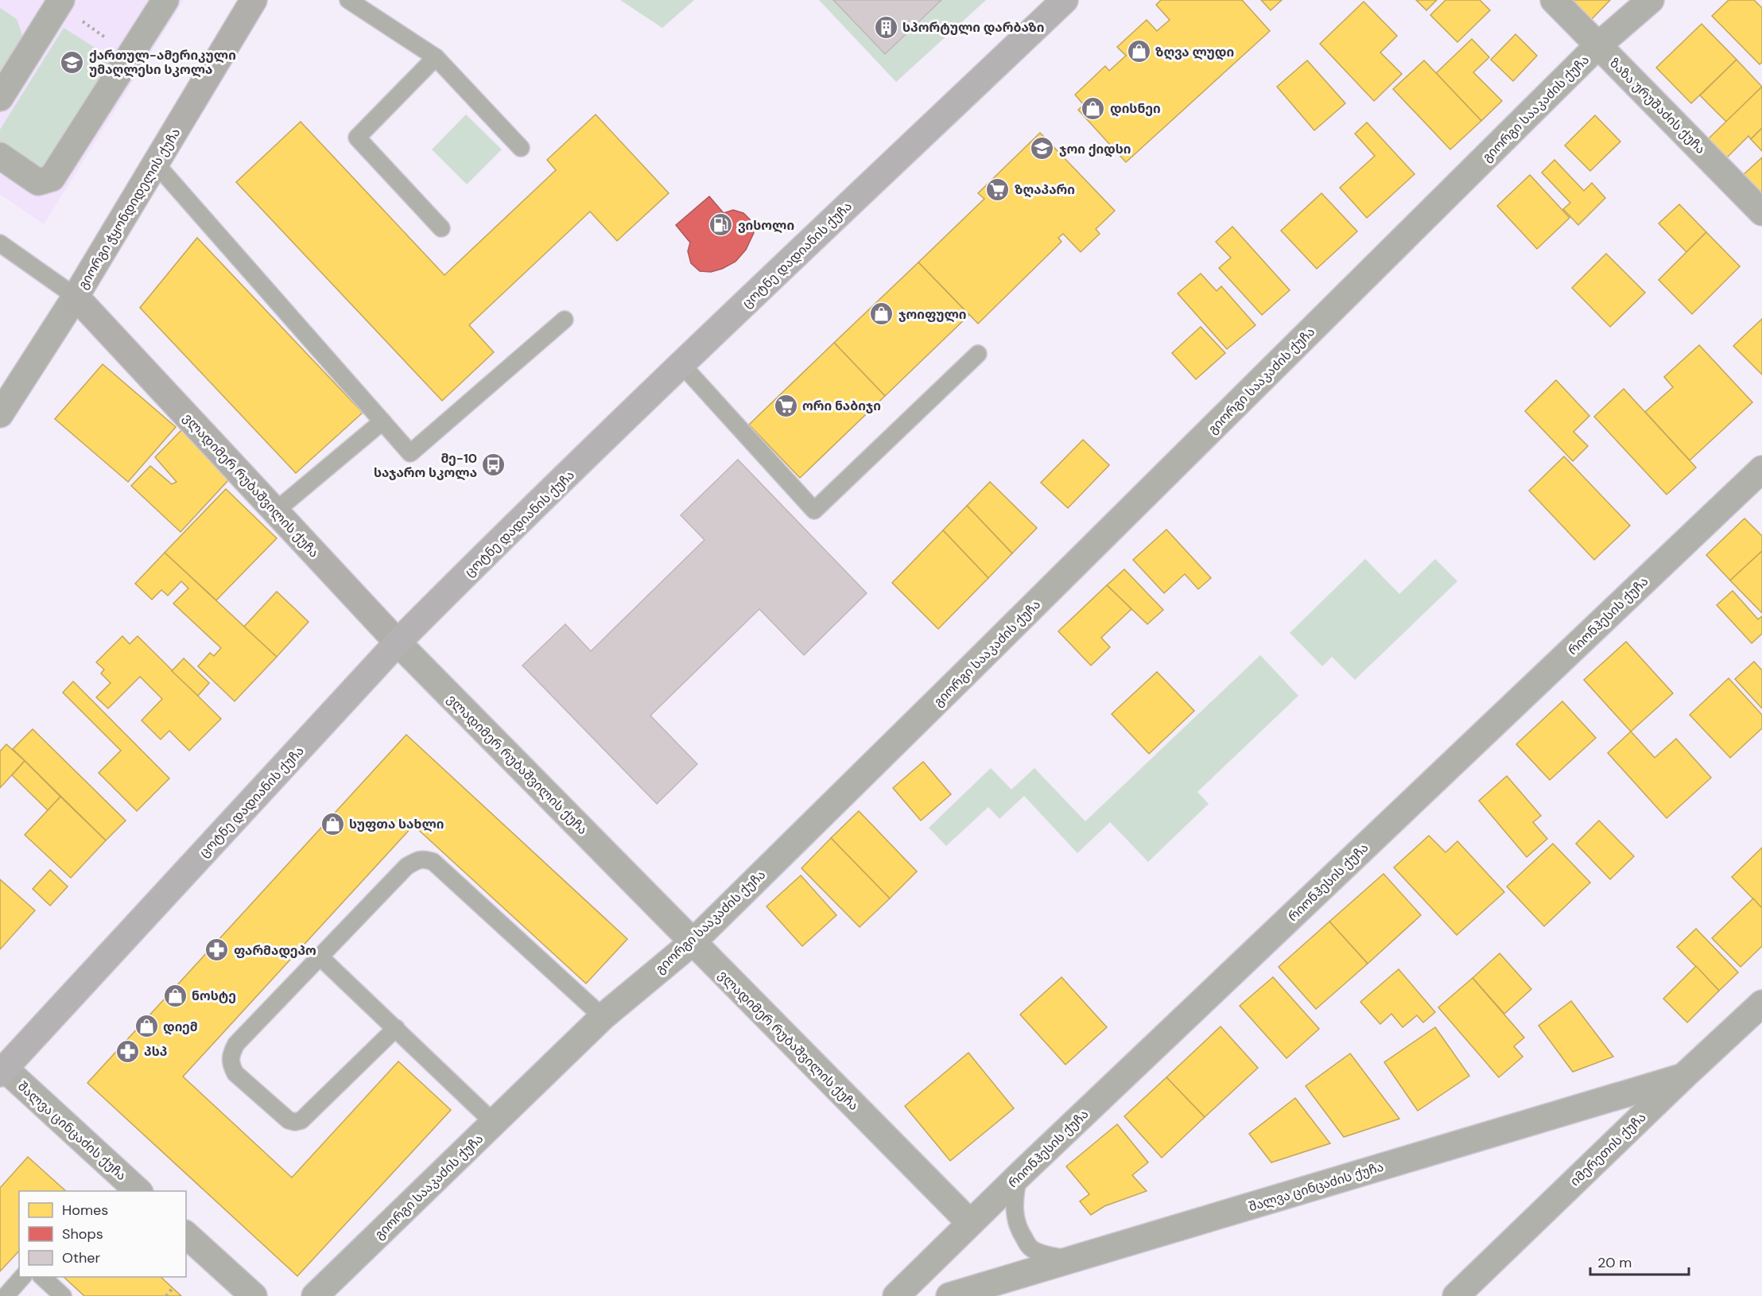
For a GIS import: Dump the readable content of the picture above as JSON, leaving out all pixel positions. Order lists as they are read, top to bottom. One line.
{"streets":{"main road":["ცოტნე დადიანის ქუჩა"],"street":["ზაზა ურუშაძის ქუჩა","გიორგი სააკაძის ქუჩა","გიორგი ჭყონდიდელის ქუჩა","ვლადიმერ რუბაშვილის ქუჩა","რიონჰესის ქუჩა","შალვა ცინცაძის ქუჩა","იმერეთის ქუჩა"]},"crossings":[["ზაზა ურუშაძის ქუჩა","გიორგი სააკაძის ქუჩა"],["გიორგი სააკაძის ქუჩა","ვლადიმერ რუბაშვილის ქუჩა"],["გიორგი ჭყონდიდელის ქუჩა","ვლადიმერ რუბაშვილის ქუჩა"],["ცოტნე დადიანის ქუჩა","ვლადიმერ რუბაშვილის ქუჩა"],["ცოტნე დადიანის ქუჩა","შალვა ცინცაძის ქუჩა"],["ვლადიმერ რუბაშვილის ქუჩა","რიონჰესის ქუჩა"],["შალვა ცინცაძის ქუჩა","იმერეთის ქუჩა"]],"places":{"building":["სპორტული დარბაზი"],"shop":["ზღვა ლუდი","დისნეი","ჯოიფული","სუფთა სახლი","ნოსტე","დიემ"],"school or university":["ქართულ-ამერიკული უმაღლესი სკოლა","ჯოი ქიდსი"],"supermarket":["ზღაპარი","ორი ნაბიჯი"],"fuel station":["ვისოლი"],"bus stop":["მე-10 საჯარო სკოლა"],"pharmacy":["ფარმადეპო","პსპ"]},"legend":["Homes","Shops","Other"],"scale_bar":"20 m"}
